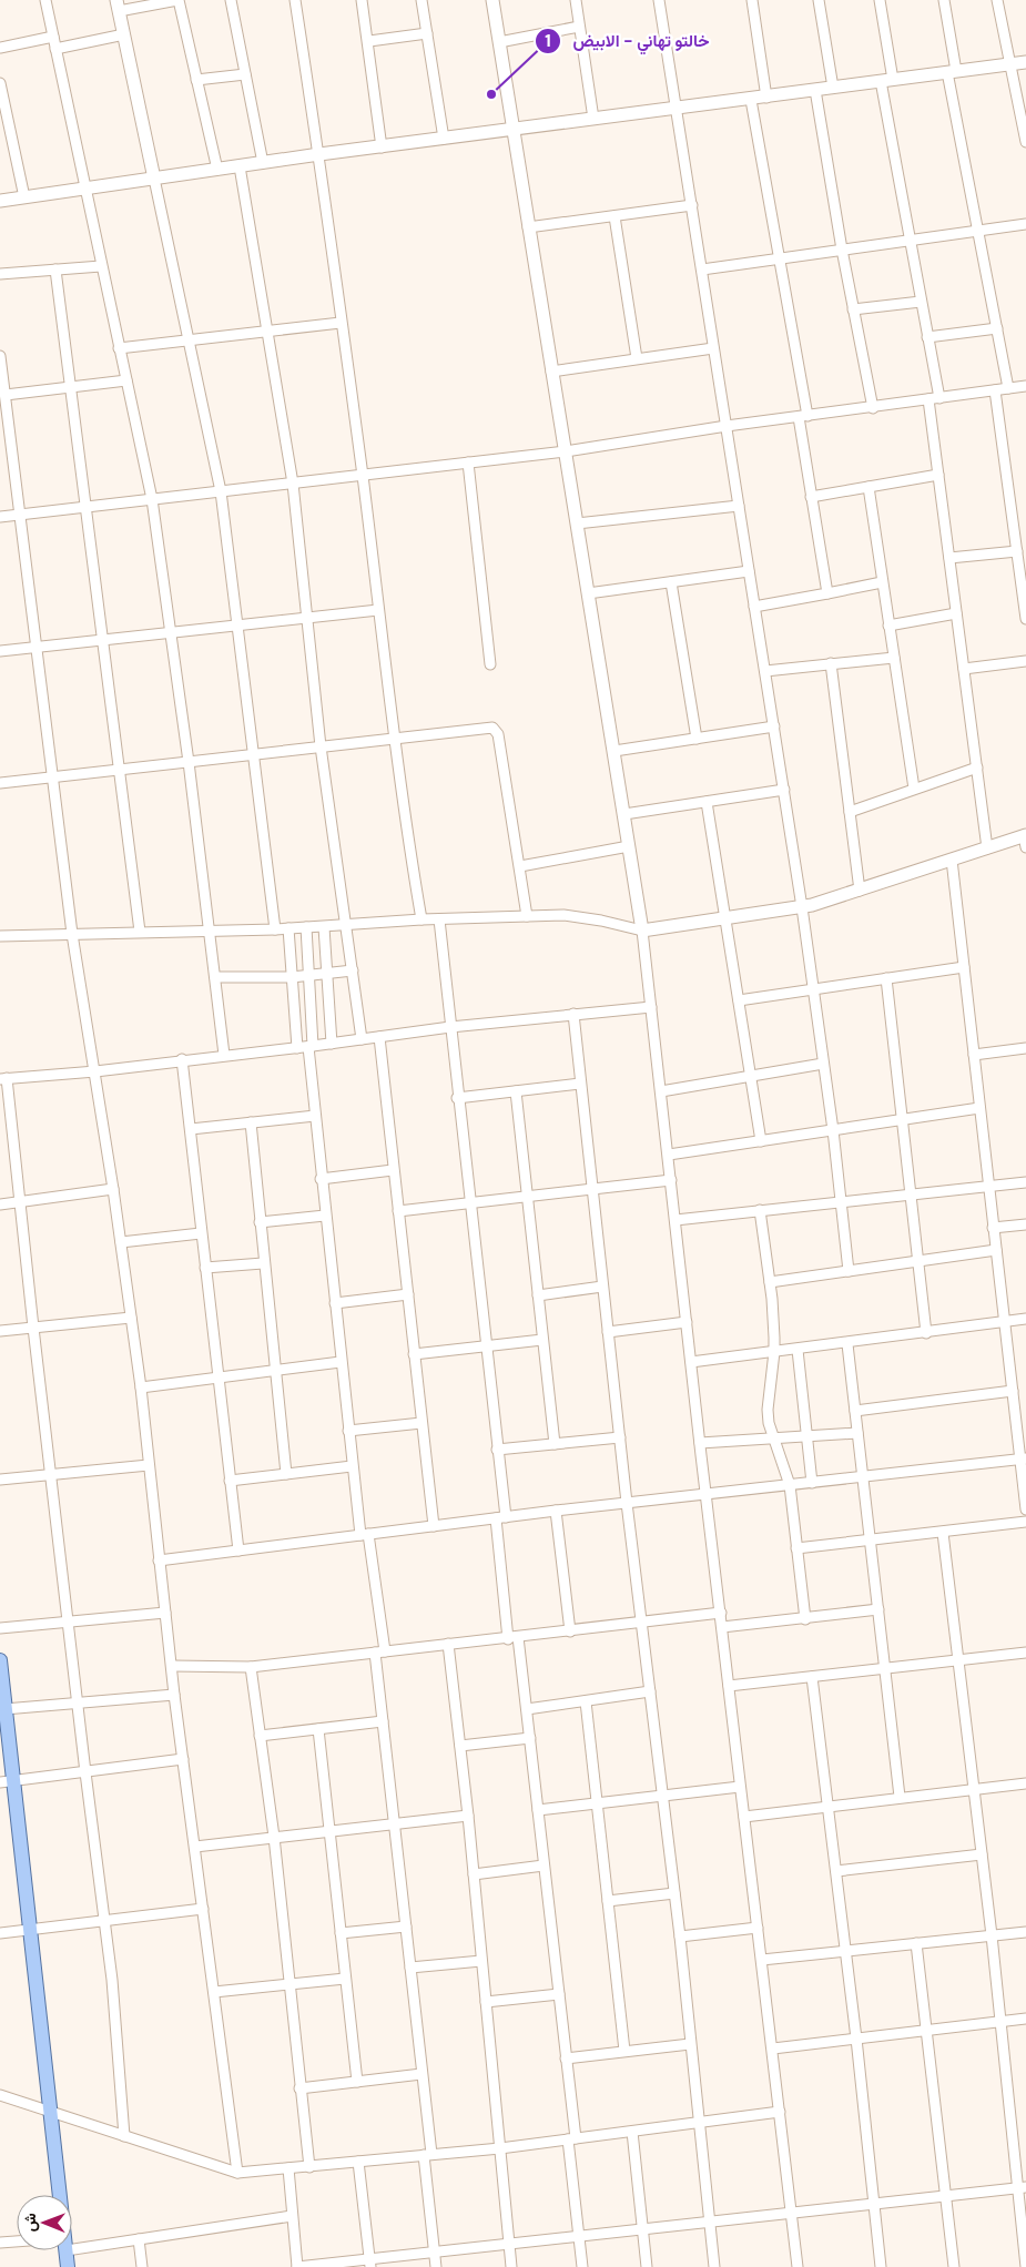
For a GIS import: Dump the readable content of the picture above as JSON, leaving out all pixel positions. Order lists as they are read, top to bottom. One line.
{"places":["خالتو تهاني - الابيض"],"north":"left"}
